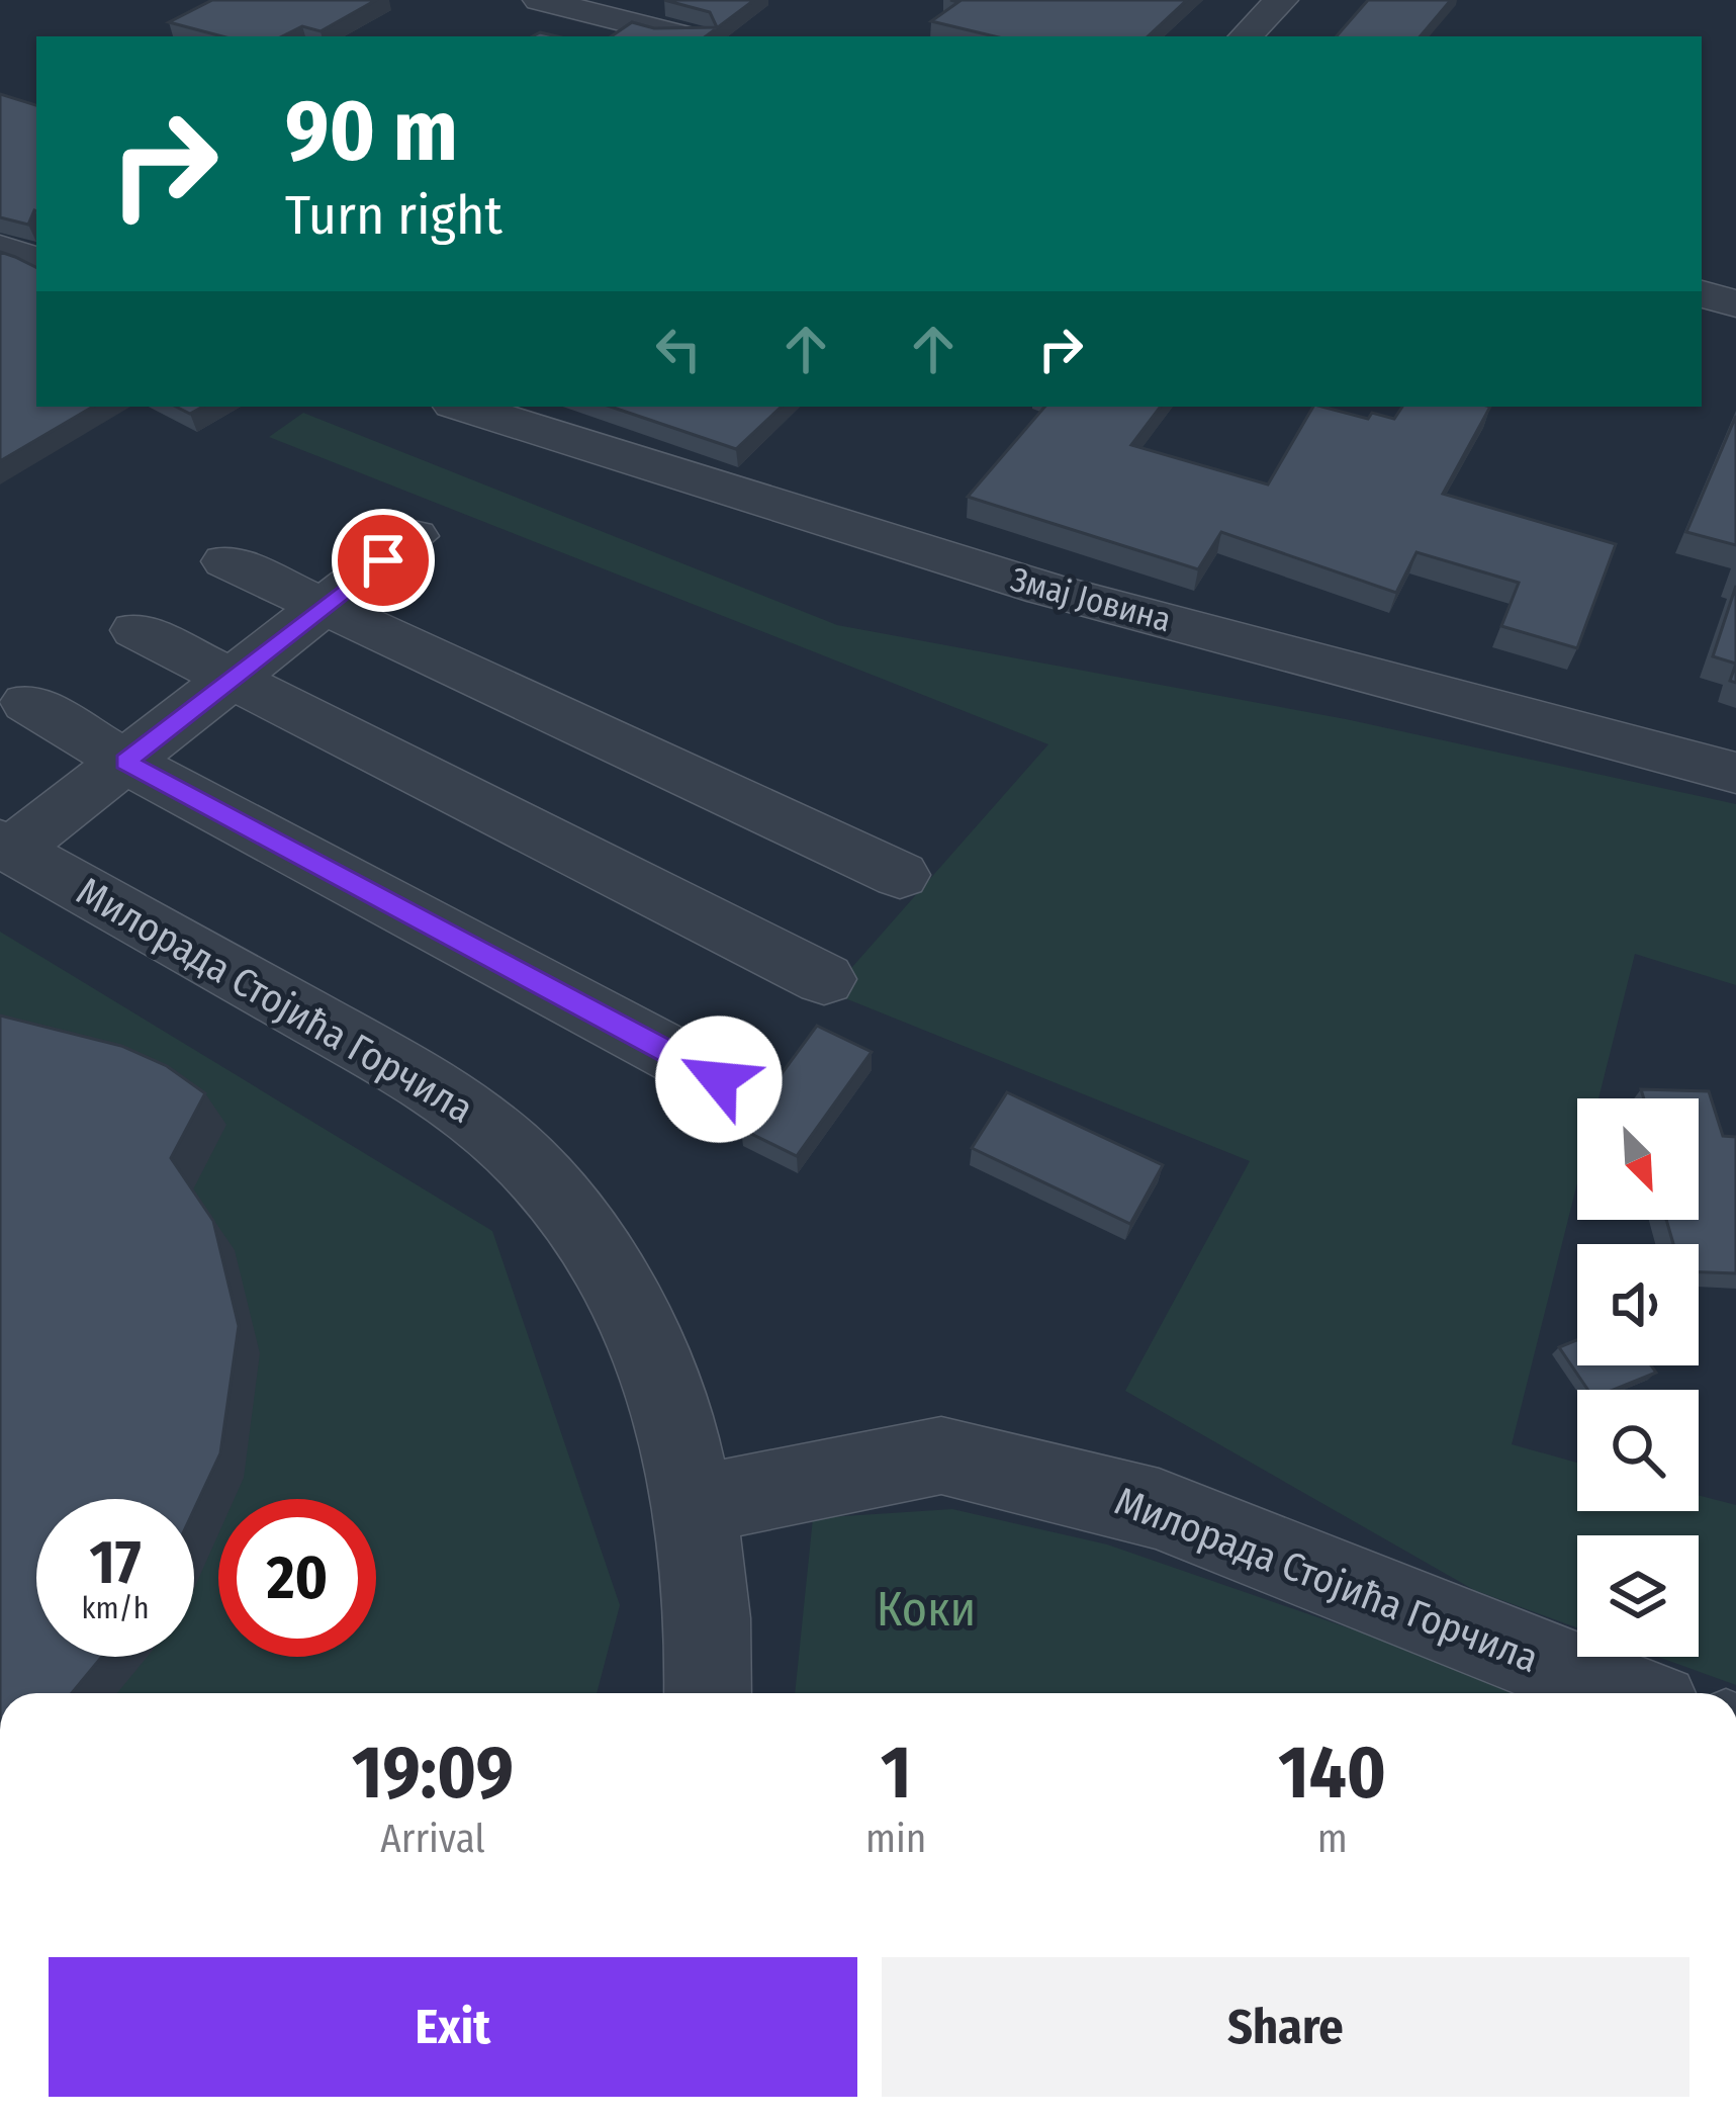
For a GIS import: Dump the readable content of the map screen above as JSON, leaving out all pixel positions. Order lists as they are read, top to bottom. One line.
{"streets":{"street":["Змај Јовина","Милорада Стојића Горчила"]},"parks":["Коки"],"north":"bottom right","page":{"turn":["90 m","Turn right"],"speed":"17 km/h","limit":"20","eta":["19:09","Arrival","1","min","140","m"],"buttons":["Exit","Share"]}}
